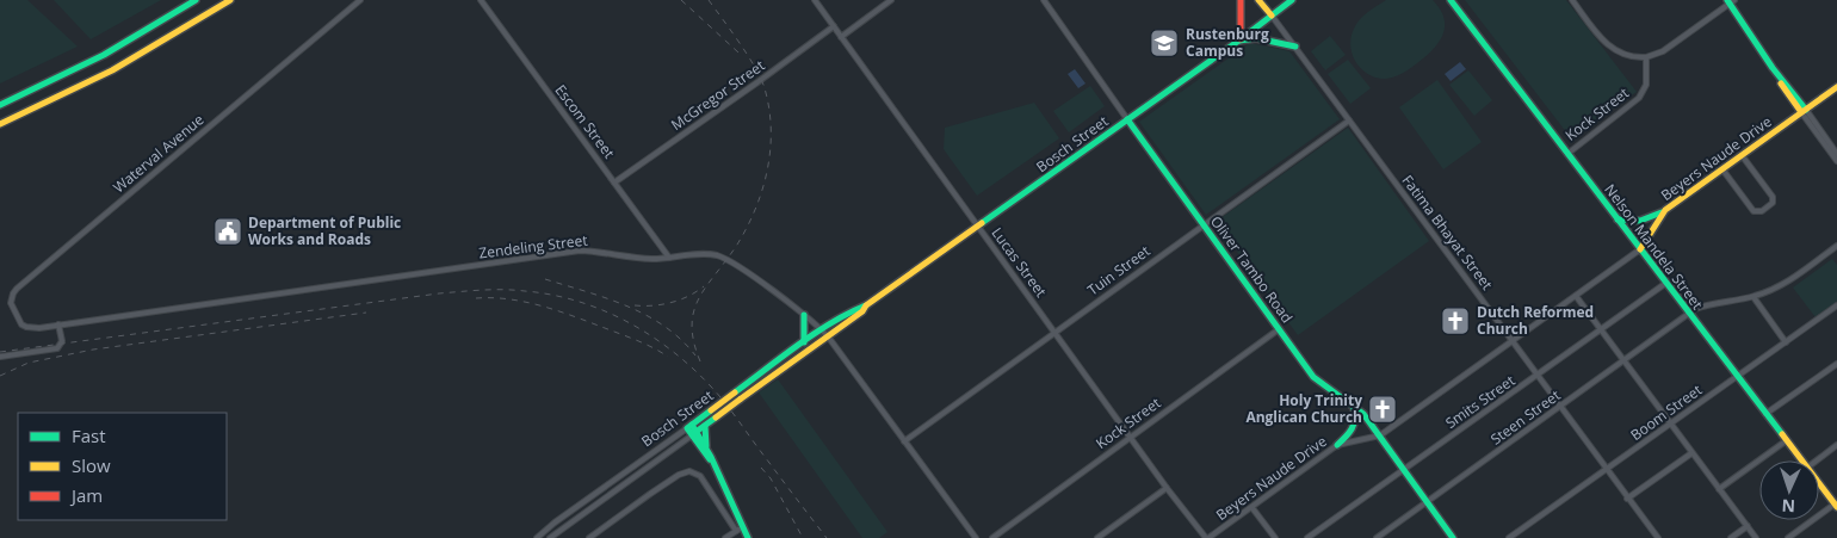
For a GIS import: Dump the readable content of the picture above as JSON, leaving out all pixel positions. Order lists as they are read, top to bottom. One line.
{"streets":{"main road":["Bosch Street","Beyers Naude Drive","Fatima Bhayat Street","Nelson Mandela Street","Oliver Tambo Road"],"street":["McGregor Street","Kock Street","Escom Street","Waterval Avenue","Zendeling Street","Lucas Street","Tuin Street","Smits Street","Boom Street","Steen Street"]},"crossings":[["McGregor Street","Escom Street"],["McGregor Street","Lucas Street"],["Kock Street","Nelson Mandela Street"],["Kock Street","Lucas Street"],["Kock Street","Oliver Tambo Road"],["Escom Street","Zendeling Street"],["Bosch Street","Fatima Bhayat Street"],["Bosch Street","Zendeling Street"],["Bosch Street","Lucas Street"],["Bosch Street","Oliver Tambo Road"],["Waterval Avenue","Zendeling Street"],["Beyers Naude Drive","Fatima Bhayat Street"],["Beyers Naude Drive","Nelson Mandela Street"],["Beyers Naude Drive","Lucas Street"],["Beyers Naude Drive","Oliver Tambo Road"],["Fatima Bhayat Street","Tuin Street"],["Fatima Bhayat Street","Smits Street"],["Fatima Bhayat Street","Boom Street"],["Fatima Bhayat Street","Steen Street"],["Zendeling Street","Tuin Street"],["Nelson Mandela Street","Smits Street"],["Nelson Mandela Street","Boom Street"],["Nelson Mandela Street","Steen Street"],["Lucas Street","Tuin Street"],["Oliver Tambo Road","Tuin Street"],["Oliver Tambo Road","Smits Street"],["Oliver Tambo Road","Steen Street"]],"places":{"school or university":["Rustenburg Campus"],"public building":["Department of Public Works and Roads"],"church":["Dutch Reformed Church","Holy Trinity Anglican Church"]},"legend":["Fast","Slow","Jam"],"north":"bottom"}
